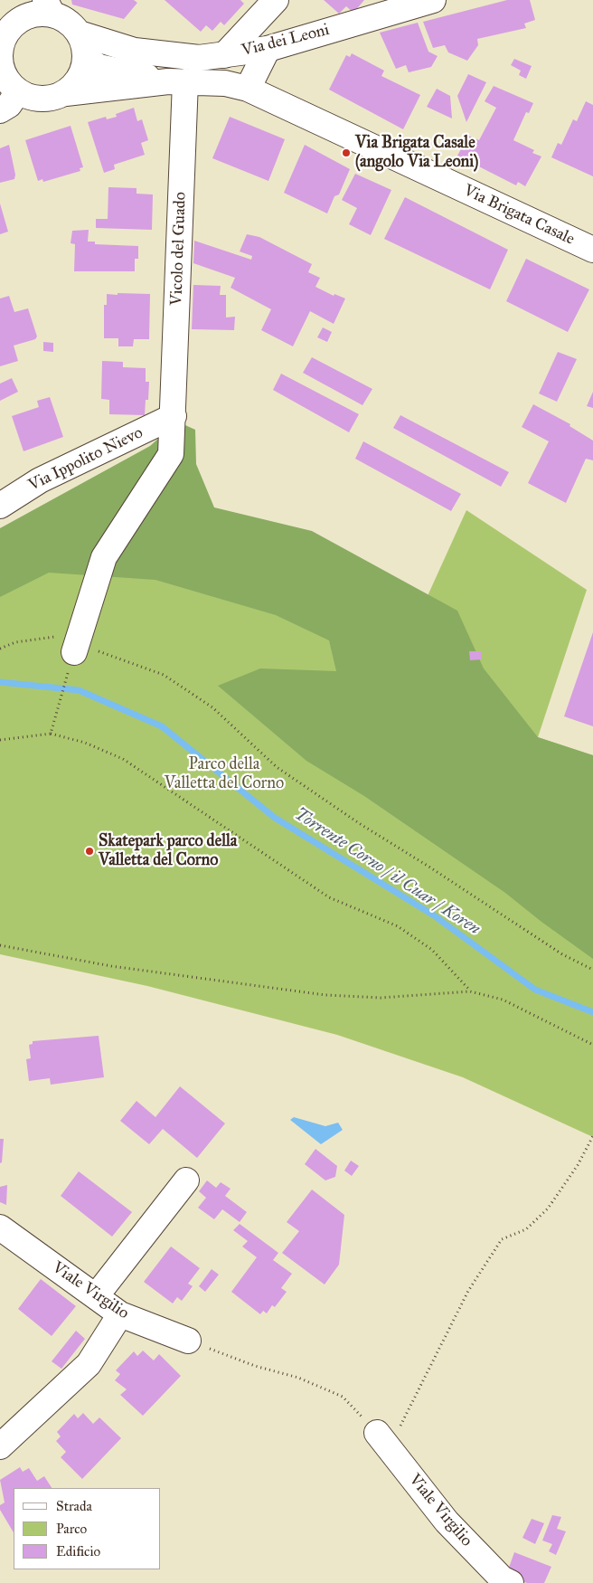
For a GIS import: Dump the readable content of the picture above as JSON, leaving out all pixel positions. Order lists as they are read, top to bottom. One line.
{"streets":{"street":["Via dei Leoni","Via Brigata Casale","Vicolo del Guado","Via Ippolito Nievo","Viale Virgilio"]},"crossings":[["Via dei Leoni","Via Brigata Casale"],["Via Brigata Casale","Vicolo del Guado"],["Vicolo del Guado","Via Ippolito Nievo"]],"water":["Torrente Corno / il Cuar / Koren"],"parks":["Parco della Valletta del Corno"],"places":["Via Brigata Casale (angolo Via Leoni)","Skatepark parco della Valletta del Corno"],"legend":["Strada","Parco","Edificio"]}
